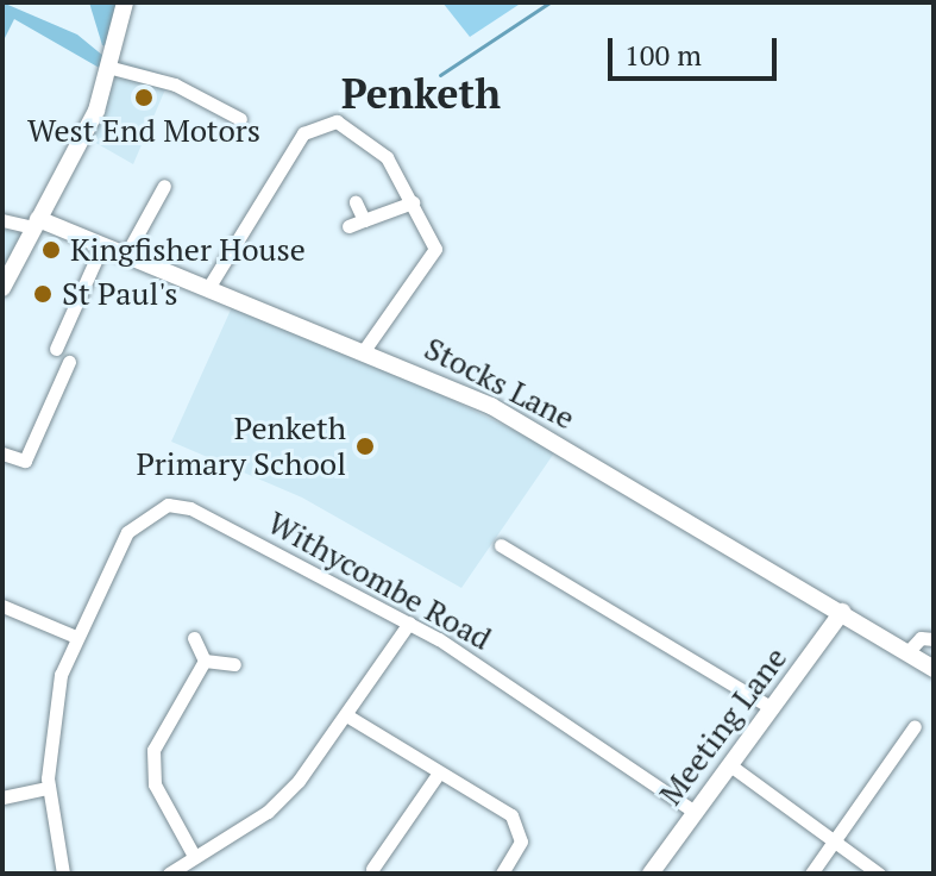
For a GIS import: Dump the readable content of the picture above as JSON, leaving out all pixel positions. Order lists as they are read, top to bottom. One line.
{"streets":{"street":["Stocks Lane","Withycombe Road","Meeting Lane"]},"crossings":[["Stocks Lane","Meeting Lane"],["Withycombe Road","Meeting Lane"]],"districts":["Penketh"],"places":["West End Motors","Kingfisher House","St Paul's","Penketh Primary School"],"scale_bar":"100 m"}
